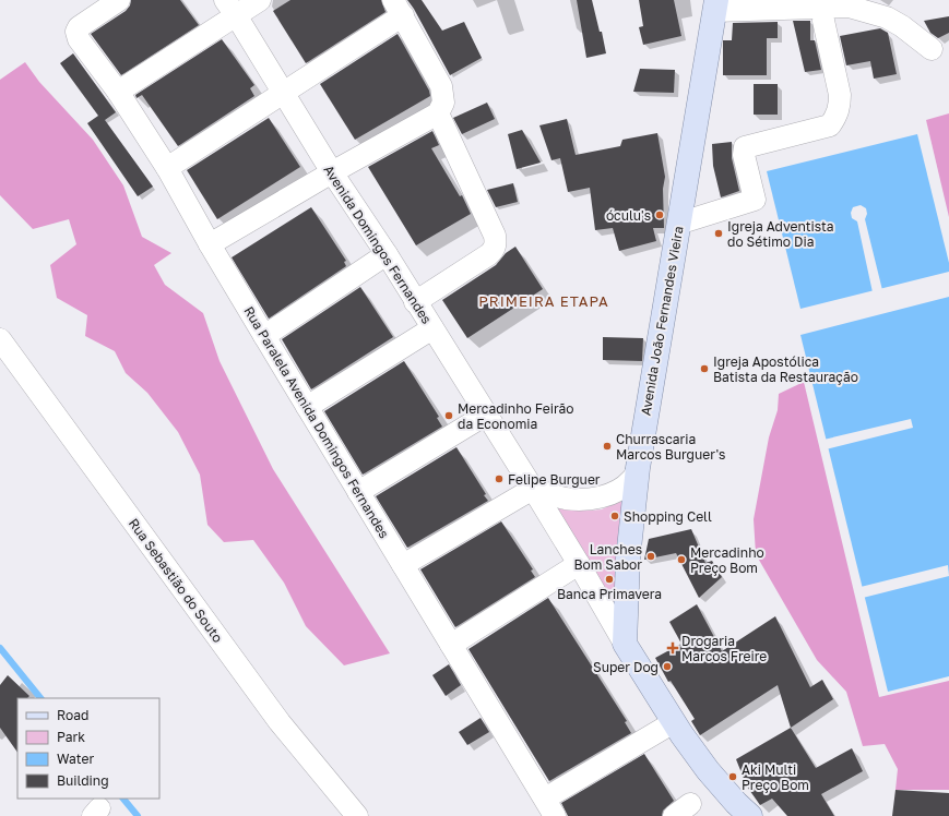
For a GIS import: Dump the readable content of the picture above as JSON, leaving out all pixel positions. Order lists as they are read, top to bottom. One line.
{"streets":{"main road":["Avenida João Fernandes Vieira"],"street":["Avenida Domingos Fernandes","Rua Paralela Avenida Domingos Fernandes","Rua Sebastião do Souto"]},"crossings":[["Avenida Domingos Fernandes","Avenida João Fernandes Vieira"]],"districts":["PRIMEIRA ETAPA"],"places":{"other":["óculu's","Igreja Adventista do Sétimo Dia","Igreja Apostólica Batista da Restauração","Mercadinho Feirão da Economia","Churrascaria Marcos Burguer's","Felipe Burguer","Shopping Cell","Lanches Bom Sabor","Mercadinho Preço Bom","Banca Primavera","Super Dog","Aki Multi Preço Bom"],"health":["Drogaria Marcos Freire"]},"legend":["Road","Park","Water","Building"]}
